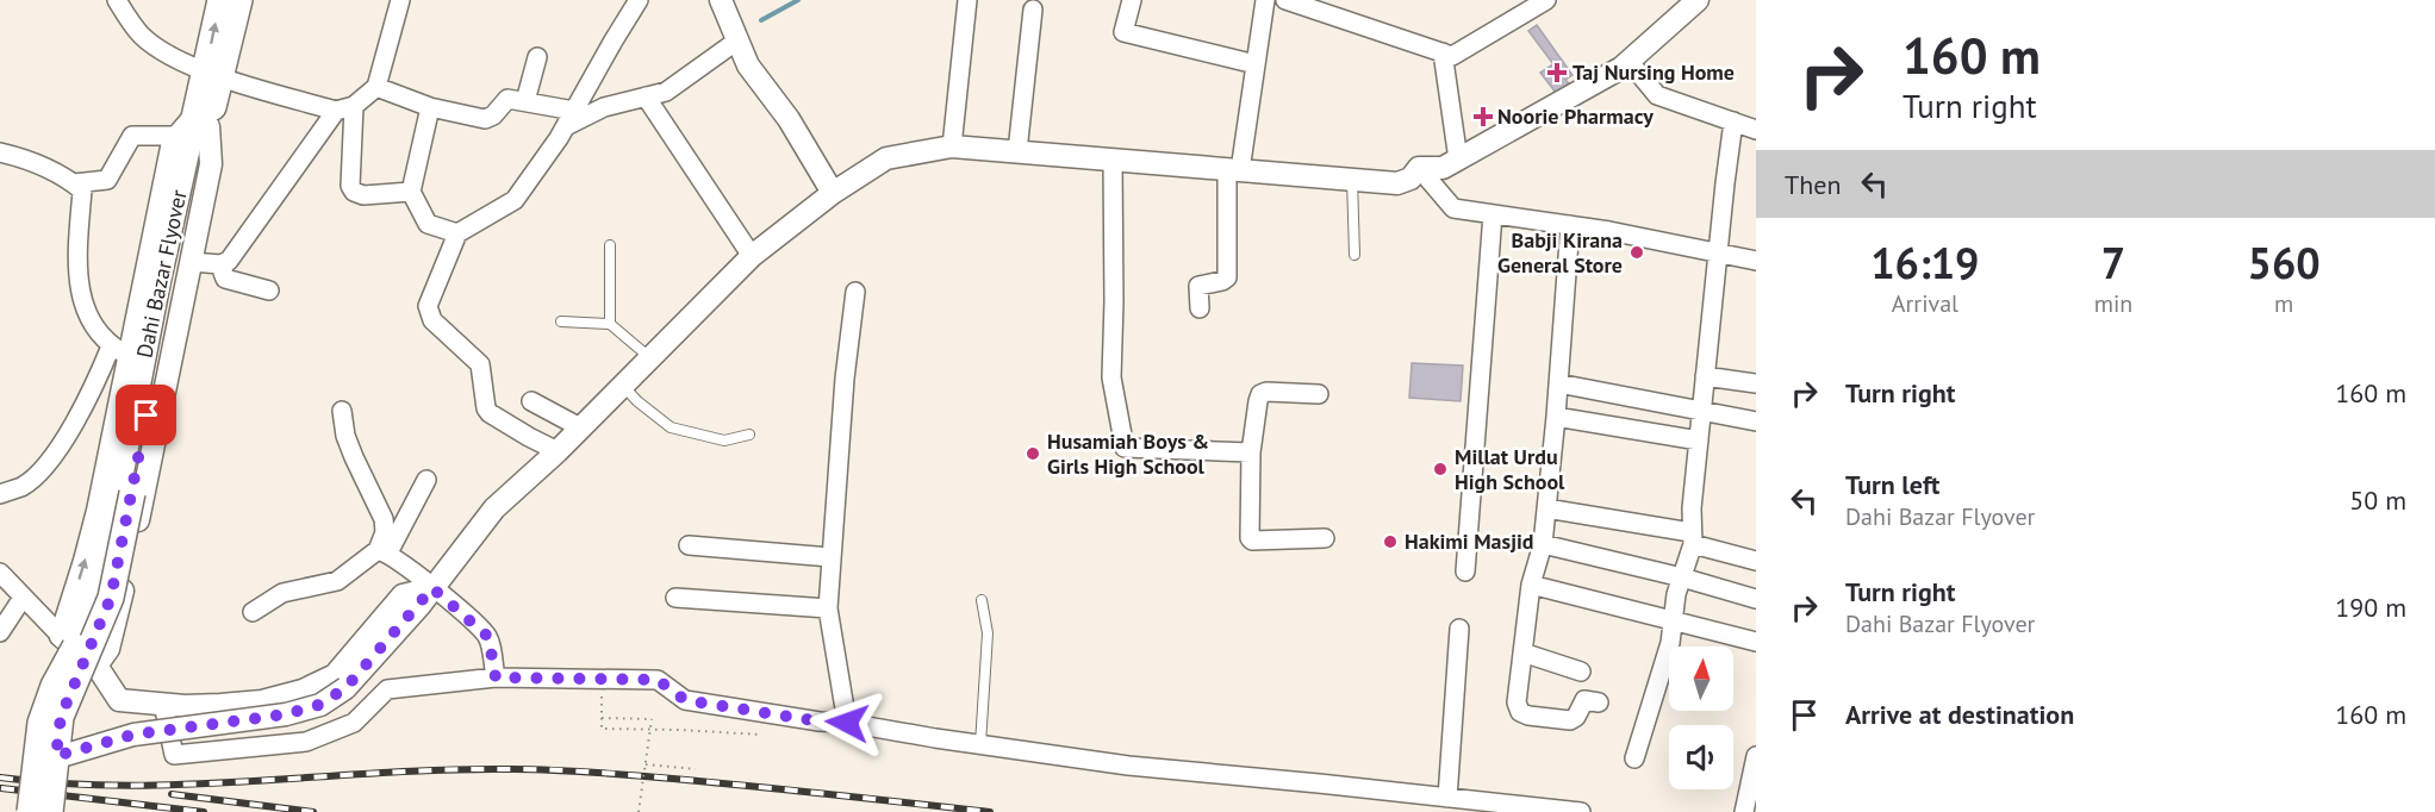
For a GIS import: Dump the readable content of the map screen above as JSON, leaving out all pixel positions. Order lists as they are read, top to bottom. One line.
{"streets":{"main road":["Dahi Bazar Flyover"]},"places":{"health":["Taj Nursing Home","Noorie Pharmacy"],"other":["Babji Kirana General Store","Husamiah Boys & Girls High School","Millat Urdu High School","Hakimi Masjid"]},"north":"top","page":{"turn":["160 m","Turn right"],"then":"Then","eta":["16:19","Arrival","7","min","560","m"],"list":[{"name":"Turn right","value":"160 m"},{"name":"Turn left","note":"Dahi Bazar Flyover","value":"50 m"},{"name":"Turn right","note":"Dahi Bazar Flyover","value":"190 m"},{"name":"Arrive at destination","value":"160 m"}]}}
